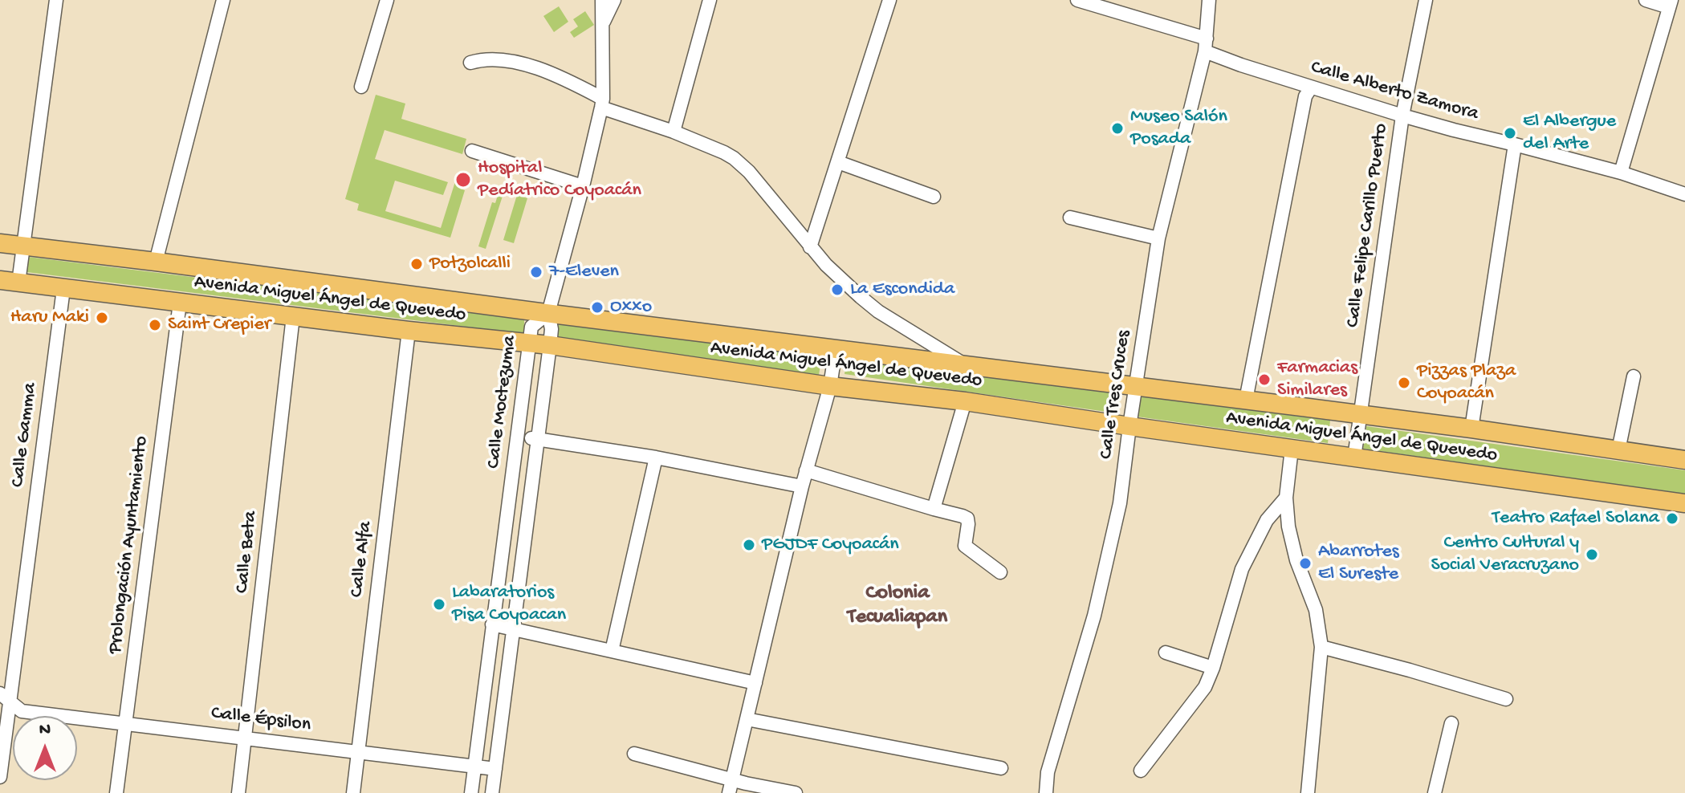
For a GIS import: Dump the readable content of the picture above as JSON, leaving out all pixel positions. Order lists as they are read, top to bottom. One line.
{"streets":{"main road":["Avenida Miguel Ángel de Quevedo"],"street":["Calle Alberto Zamora","Calle Felipe Carillo Puerto","Calle Tres Cruces","Calle Moctezuma","Calle Gamma","Prolongación Ayuntamiento","Calle Beta","Calle Alfa","Calle Épsilon"]},"crossings":[["Calle Alberto Zamora","Calle Felipe Carillo Puerto"],["Calle Alberto Zamora","Calle Tres Cruces"],["Calle Felipe Carillo Puerto","Avenida Miguel Ángel de Quevedo"],["Avenida Miguel Ángel de Quevedo","Calle Tres Cruces"],["Avenida Miguel Ángel de Quevedo","Calle Moctezuma"],["Avenida Miguel Ángel de Quevedo","Calle Gamma"],["Avenida Miguel Ángel de Quevedo","Prolongación Ayuntamiento"],["Avenida Miguel Ángel de Quevedo","Calle Beta"],["Avenida Miguel Ángel de Quevedo","Calle Alfa"],["Calle Moctezuma","Calle Épsilon"],["Prolongación Ayuntamiento","Calle Épsilon"],["Calle Beta","Calle Épsilon"],["Calle Alfa","Calle Épsilon"]],"districts":["Colonia Tecualiapan"],"places":["Museo Salón Posada","El Albergue del Arte","Hospital Pedíatrico Coyoacán","Potzolcalli","7-Eleven","La Escondida","Oxxo","Haru Maki","Saint Crepier","Farmacias Similares","Pizzas Plaza Coyoacán","Teatro Rafael Solana","PGJDF Coyoacán","Centro Cultural y Social Veracruzano","Abarrotes El Sureste","Labaratorios Pisa Coyoacan"],"north":"top"}
